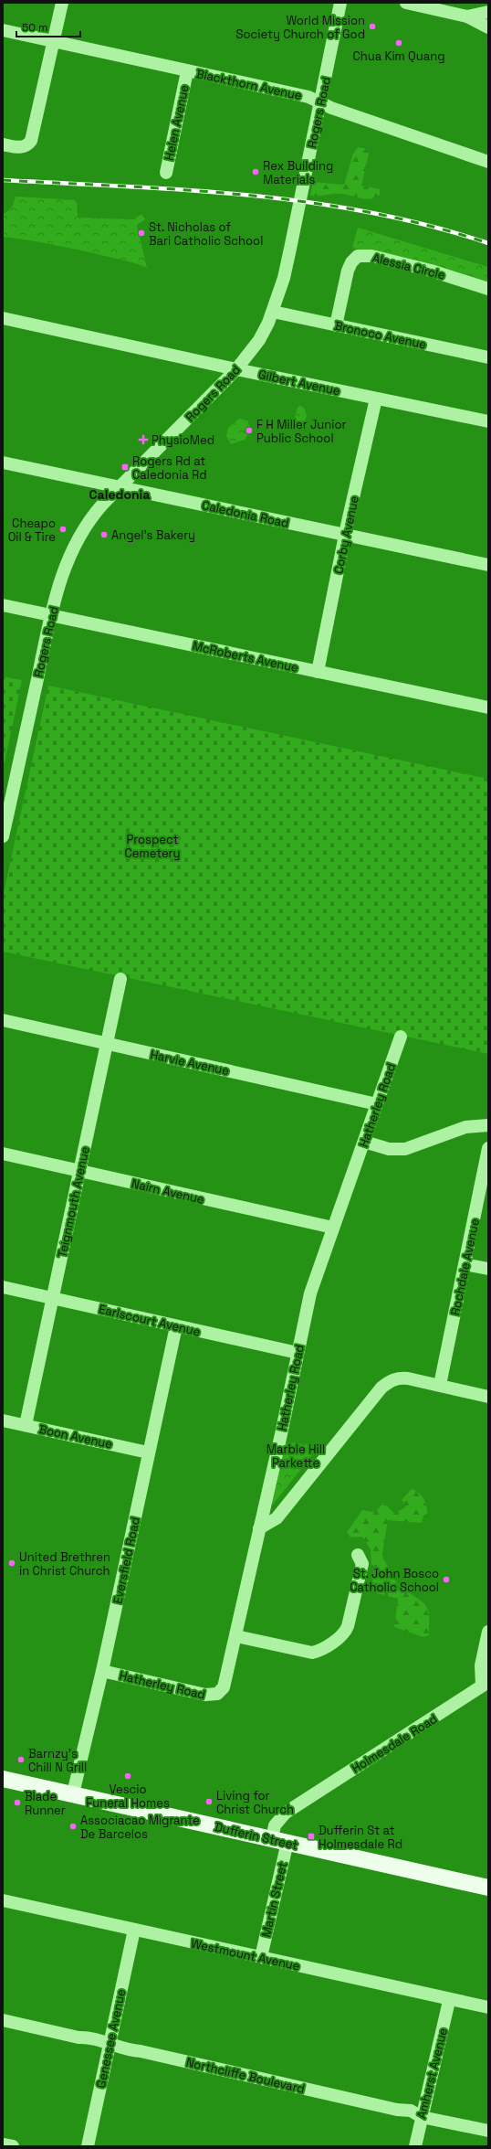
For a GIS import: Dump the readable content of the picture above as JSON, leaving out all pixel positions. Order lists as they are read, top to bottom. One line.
{"streets":{"main road":["Dufferin Street"],"street":["Blackthorn Avenue","Rogers Road","Helen Avenue","Alessia Circle","Bronoco Avenue","Gilbert Avenue","Caledonia Road","Corby Avenue","McRoberts Avenue","Harvie Avenue","Hatherley Road","Nairn Avenue","Teignmouth Avenue","Rochdale Avenue","Earlscourt Avenue","Boon Avenue","Eversfield Road","Holmesdale Road","Martin Street","Westmount Avenue","Genessee Avenue","Amherst Avenue","Northcliffe Boulevard"]},"crossings":[["Blackthorn Avenue","Rogers Road"],["Blackthorn Avenue","Helen Avenue"],["Rogers Road","Bronoco Avenue"],["Rogers Road","Gilbert Avenue"],["Rogers Road","Caledonia Road"],["Rogers Road","McRoberts Avenue"],["Alessia Circle","Bronoco Avenue"],["Gilbert Avenue","Corby Avenue"],["Caledonia Road","Corby Avenue"],["Corby Avenue","McRoberts Avenue"],["Harvie Avenue","Hatherley Road"],["Harvie Avenue","Teignmouth Avenue"],["Hatherley Road","Nairn Avenue"],["Hatherley Road","Earlscourt Avenue"],["Hatherley Road","Eversfield Road"],["Nairn Avenue","Teignmouth Avenue"],["Teignmouth Avenue","Earlscourt Avenue"],["Teignmouth Avenue","Boon Avenue"],["Earlscourt Avenue","Eversfield Road"],["Boon Avenue","Eversfield Road"],["Eversfield Road","Dufferin Street"],["Holmesdale Road","Dufferin Street"],["Holmesdale Road","Martin Street"],["Dufferin Street","Martin Street"],["Martin Street","Westmount Avenue"],["Westmount Avenue","Genessee Avenue"],["Westmount Avenue","Amherst Avenue"],["Genessee Avenue","Northcliffe Boulevard"],["Amherst Avenue","Northcliffe Boulevard"]],"districts":["Caledonia"],"parks":["Prospect Cemetery","Marble Hill Parkette"],"places":{"other":["World Mission Society Church of God","Chua Kim Quang","Rex Building Materials","St. Nicholas of Bari Catholic School","F H Miller Junior Public School","Cheapo Oil & Tire","Angel's Bakery","United Brethren in Christ Church","St. John Bosco Catholic School","Barnzy's Chill N Grill","Vescio Funeral Homes","Living for Christ Church","Blade Runner","Associacao Migrante De Barcelos"],"health":["PhysioMed"],"transit":["Rogers Rd at Caledonia Rd","Dufferin St at Holmesdale Rd"]},"scale_bar":"50 m"}
